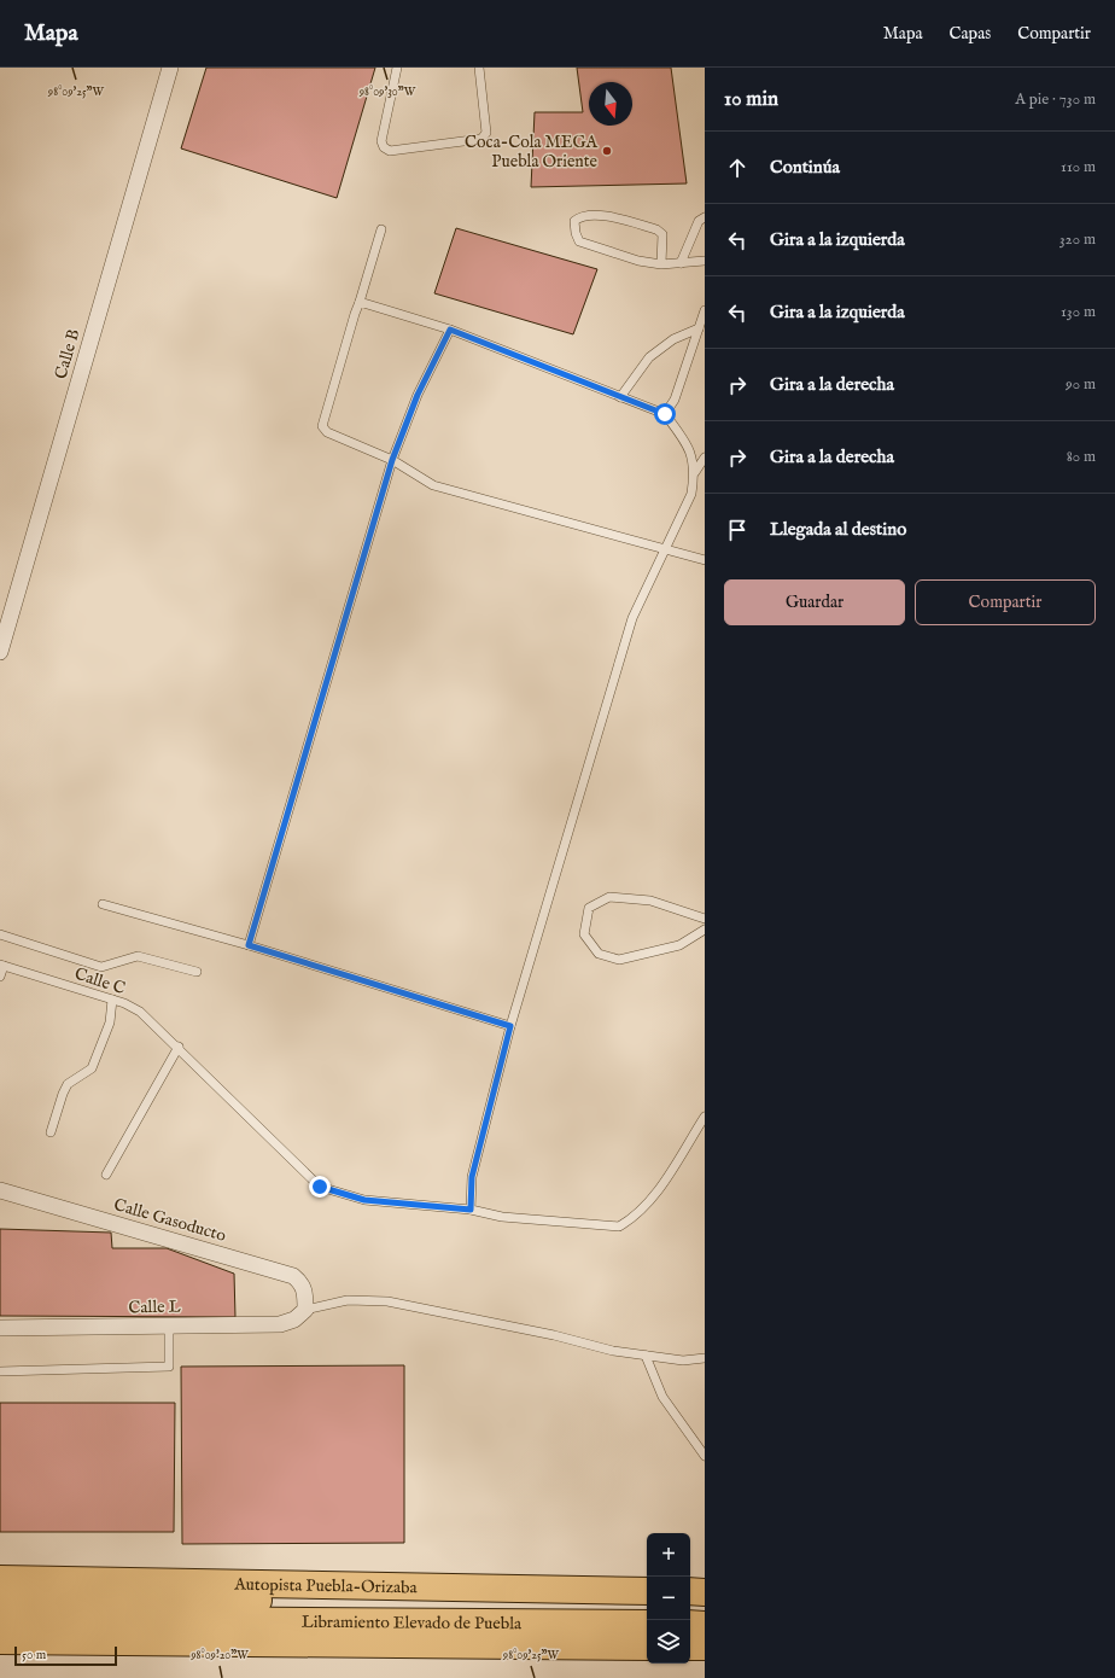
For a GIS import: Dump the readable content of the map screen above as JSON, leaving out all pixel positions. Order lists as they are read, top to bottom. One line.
{"streets":{"highway":["Autopista Puebla-Orizaba","Libramiento Elevado de Puebla"],"street":["Calle B","Calle Gasoducto","Calle L"],"lane":["Calle C"]},"crossings":[["Calle Gasoducto","Calle L"]],"places":["Coca-Cola MEGA Puebla Oriente"],"scale_bar":"50 m","north":"bottom","page":{"header":"Mapa","nav":["Mapa","Capas","Compartir"],"heading":["10 min","A pie · 730 m"],"list":[["Continúa","110 m"],["Gira a la izquierda","320 m"],["Gira a la izquierda","130 m"],["Gira a la derecha","90 m"],["Gira a la derecha","80 m"],"Llegada al destino"],"buttons":["Guardar","Compartir"],"map_buttons":["+","−"],"scale":"50 m"},"coordinates":["98°09'25\"W","98°09'30\"W","98°09'20\"W"]}
